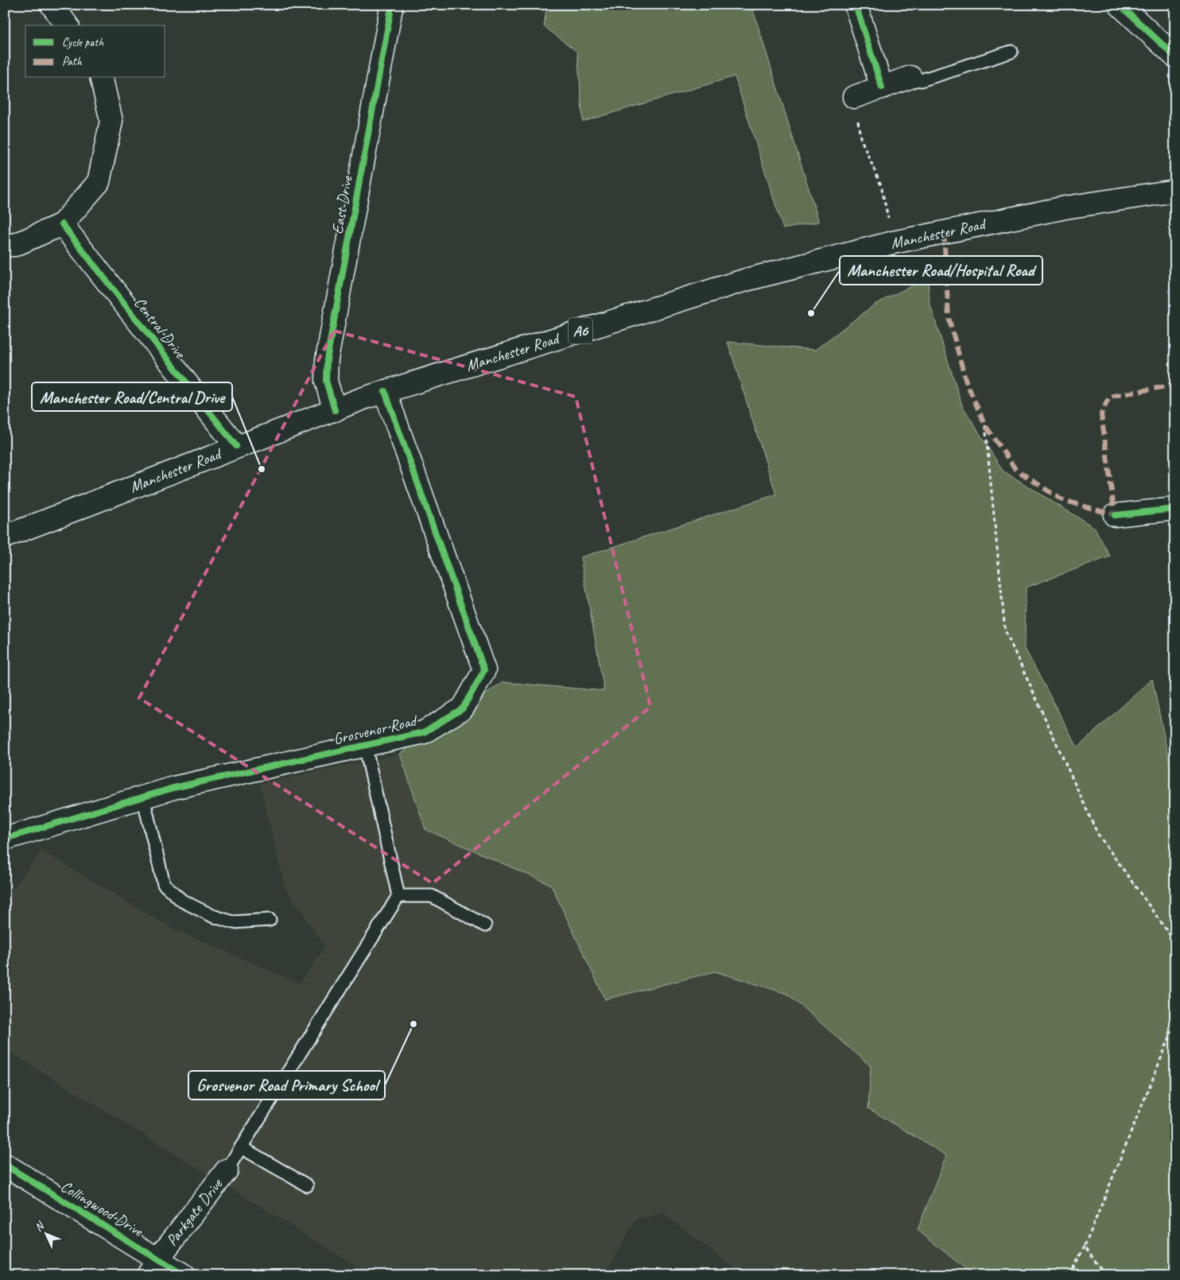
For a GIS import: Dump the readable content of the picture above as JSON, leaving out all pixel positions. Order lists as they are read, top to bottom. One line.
{"streets":{"street":["East Drive","Manchester Road","Central Drive","A6","Grosvenor Road","Collingwood Drive","Parkgate Drive"]},"crossings":[["East Drive","Manchester Road"],["Manchester Road","Central Drive"],["Manchester Road","Grosvenor Road"],["Collingwood Drive","Parkgate Drive"]],"places":["Manchester Road/Hospital Road","Manchester Road/Central Drive","Grosvenor Road Primary School"],"legend":["Cycle path","Path"],"north":"top left"}
